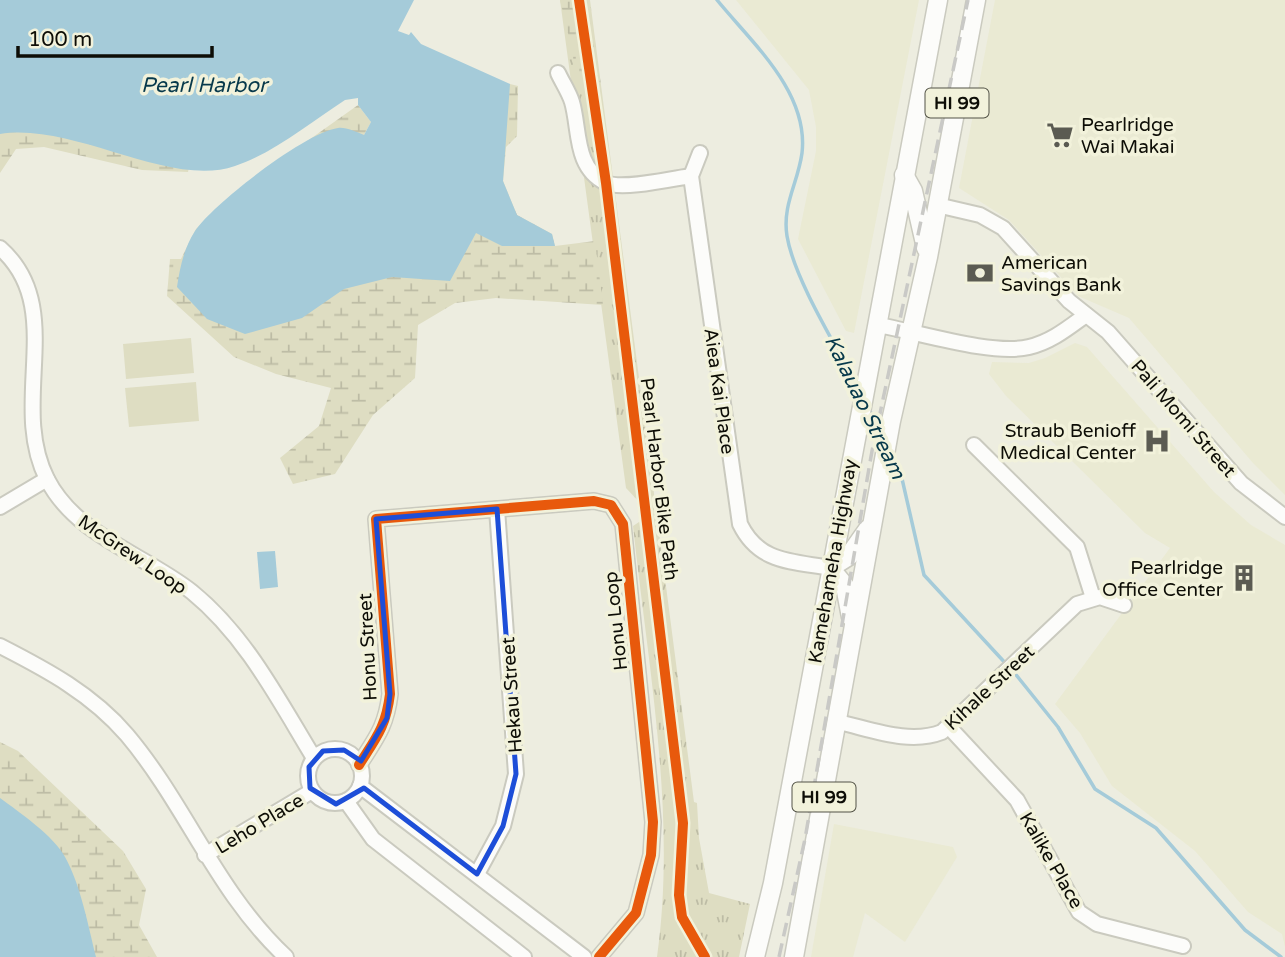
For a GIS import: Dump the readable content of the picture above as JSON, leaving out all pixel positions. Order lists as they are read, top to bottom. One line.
{"streets":{"main road":["HI 99","Kamehameha Highway"],"street":["Aiea Kai Place","Pali Momi Street","McGrew Loop","Honu Loop","Honu Street","Kihale Street","Hekau Street","Leho Place","Kalike Place"],"cycle path":["Pearl Harbor Bike Path"]},"crossings":[["Aiea Kai Place","Kamehameha Highway"],["Pali Momi Street","Kamehameha Highway"],["McGrew Loop","Honu Street"],["McGrew Loop","Leho Place"],["Kamehameha Highway","Kihale Street"],["Honu Loop","Honu Street"],["Honu Loop","Hekau Street"],["Honu Street","Leho Place"],["Kihale Street","Kalike Place"]],"water":["Pearl Harbor","Kalauao Stream"],"places":{"supermarket":["Pearlridge Wai Makai"],"bank":["American Savings Bank"],"hospital":["Straub Benioff Medical Center"],"building":["Pearlridge Office Center"]},"scale_bar":"100 m"}
